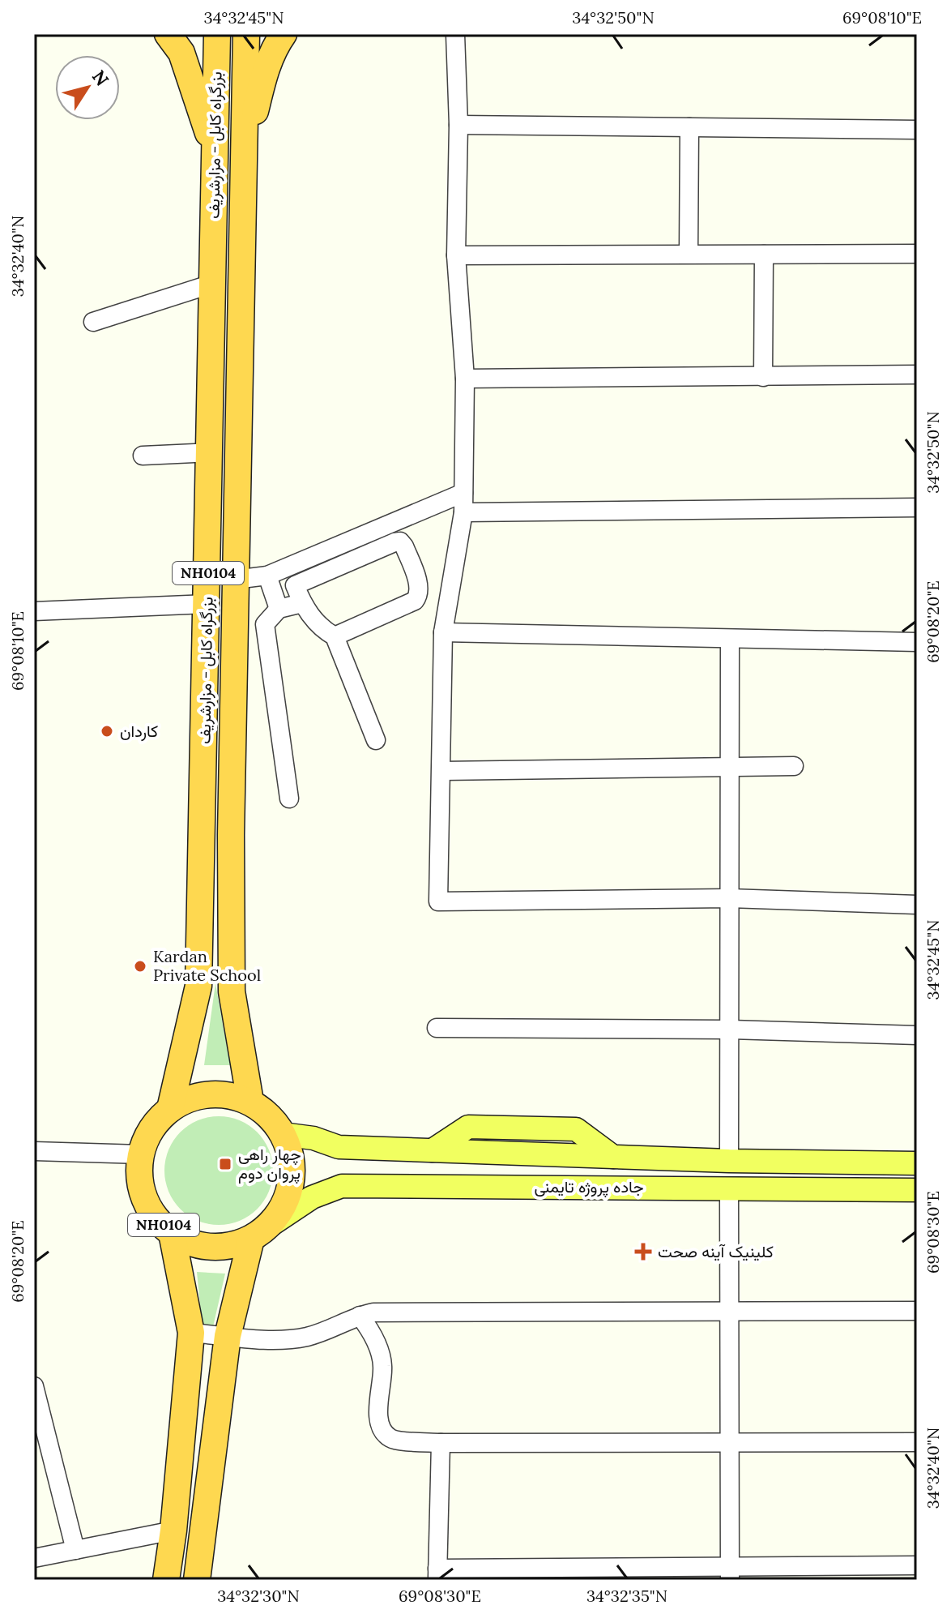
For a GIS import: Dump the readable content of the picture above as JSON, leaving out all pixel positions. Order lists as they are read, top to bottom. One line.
{"streets":{"highway":["بزرگراه کابل - مزارشریف","NH0104"],"main road":["جاده پروژه تایمنی"]},"crossings":[["بزرگراه کابل - مزارشریف","NH0104"],["بزرگراه کابل - مزارشریف","جاده پروژه تایمنی"],["NH0104","جاده پروژه تایمنی"]],"places":{"other":["کاردان","Kardan Private School"],"transit":["چهار راهی پروان دوم"],"health":["کلینیک آینه صحت"]},"north":"top right","coordinates":["34°32'45\"N","34°32'50\"N","69°08'10\"E","34°32'40\"N","69°08'20\"E","69°08'30\"E","34°32'30\"N","34°32'35\"N"]}
